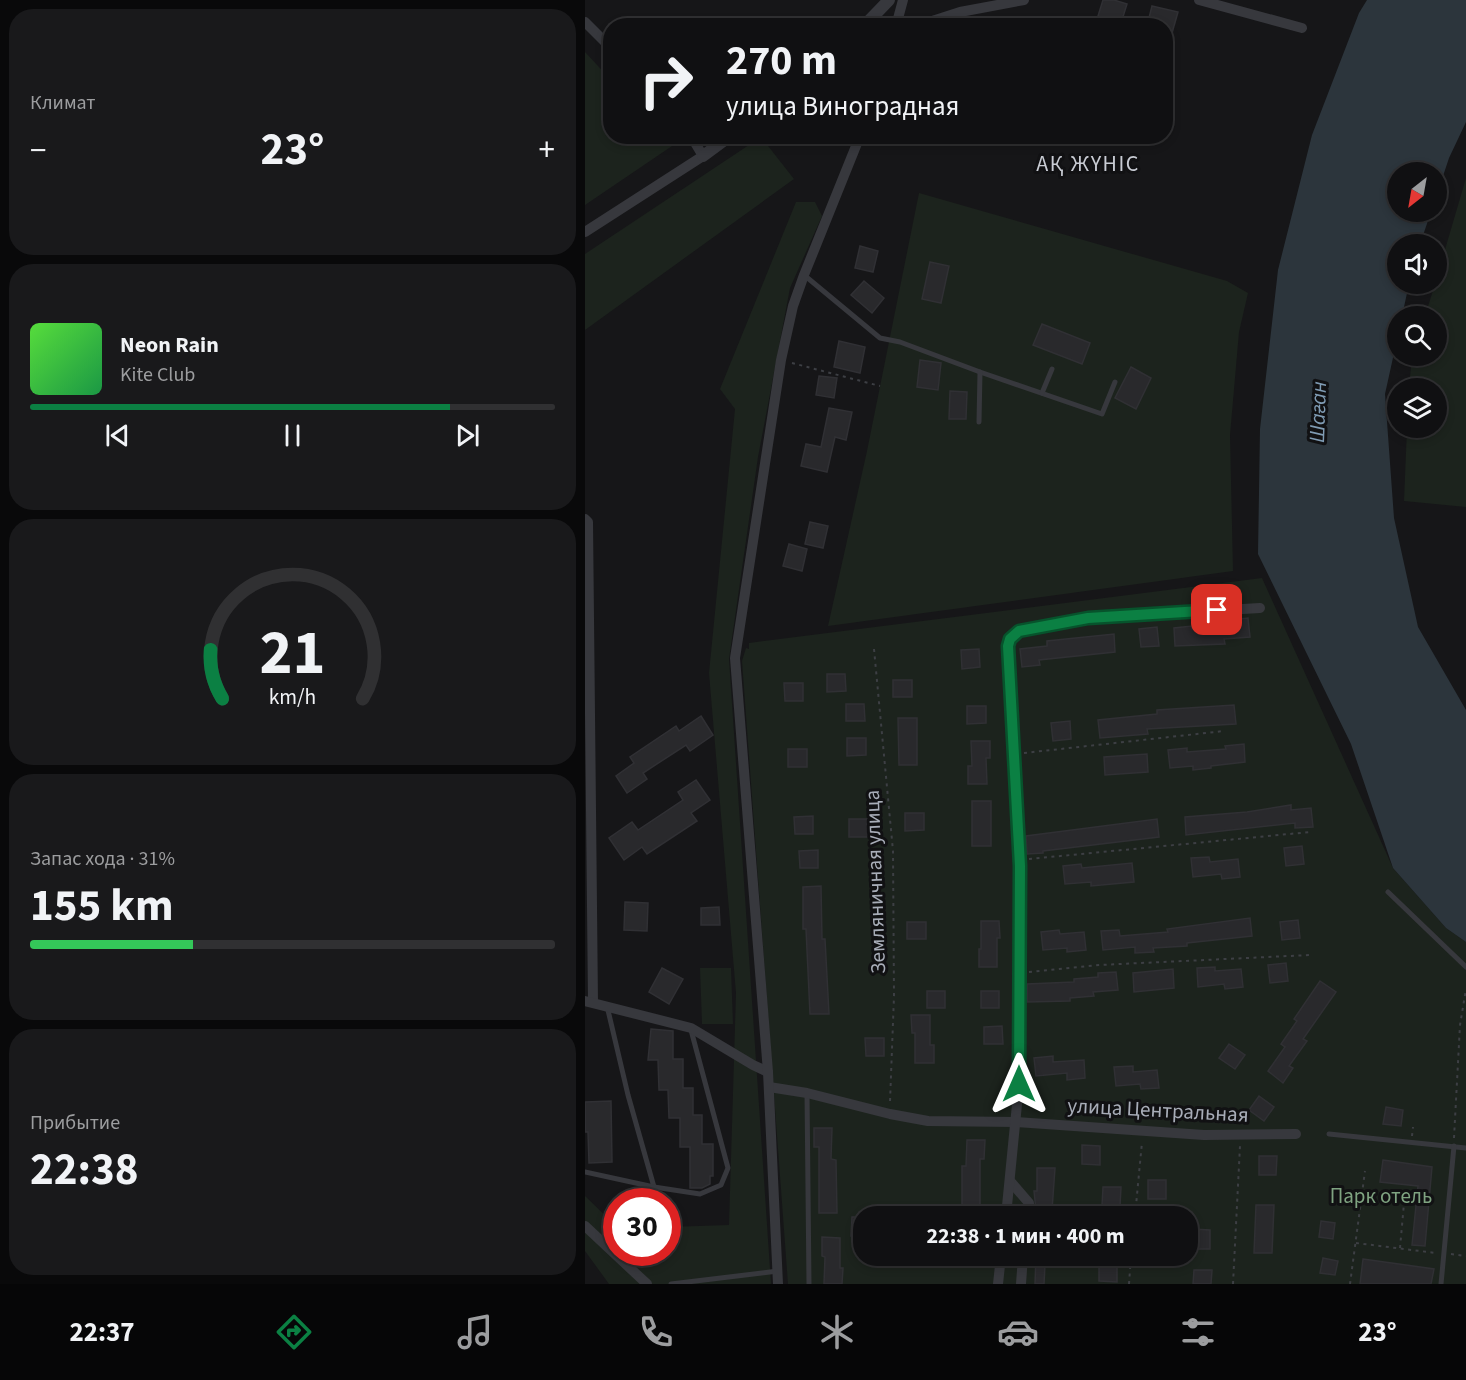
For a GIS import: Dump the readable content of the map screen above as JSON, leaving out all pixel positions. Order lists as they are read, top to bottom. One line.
{"streets":{"street":["улица Центральная"],"path":["Земляничная улица"]},"crossings":[["Земляничная улица","улица Центральная"]],"districts":["АҚ ЖҮНІС"],"water":["Шаған"],"parks":["Парк отель"],"north":"bottom left","page":{"tile":["Климат",["Запас хода · 31%","155 km"],["Прибытие","22:38"]],"turn":["270 m","улица Виноградная"],"heat":["−","23°","+"],"song":["Neon Rain","Kite Club"],"limit":"30","trip":"22:38 · 1 мин · 400 m","tabs":["22:37","23°"],"gauge":["21","km/h"]}}
